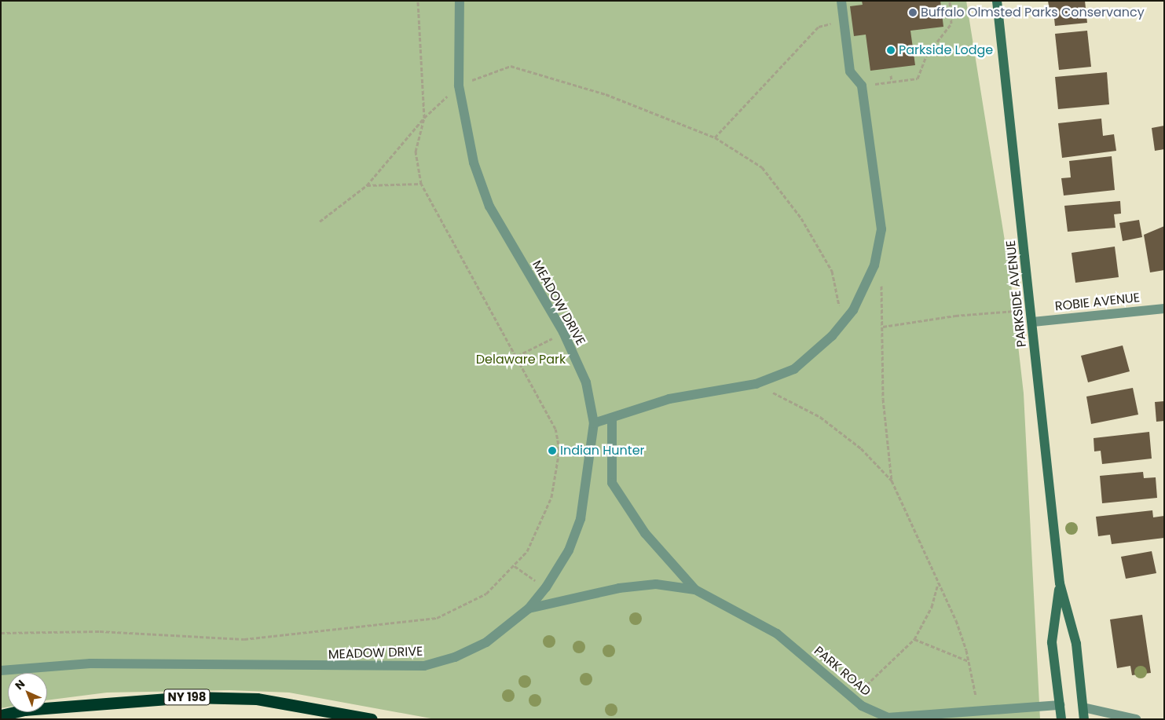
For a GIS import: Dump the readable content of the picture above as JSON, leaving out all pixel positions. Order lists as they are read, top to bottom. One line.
{"streets":{"highway":["NY 198"],"street":["PARKSIDE AVENUE","ROBIE AVENUE","MEADOW DRIVE","PARK ROAD"]},"crossings":[["PARKSIDE AVENUE","ROBIE AVENUE"],["PARKSIDE AVENUE","PARK ROAD"],["MEADOW DRIVE","PARK ROAD"]],"parks":["Delaware Park"],"places":["Buffalo Olmsted Parks Conservancy","Parkside Lodge","Indian Hunter"],"north":"top left"}
